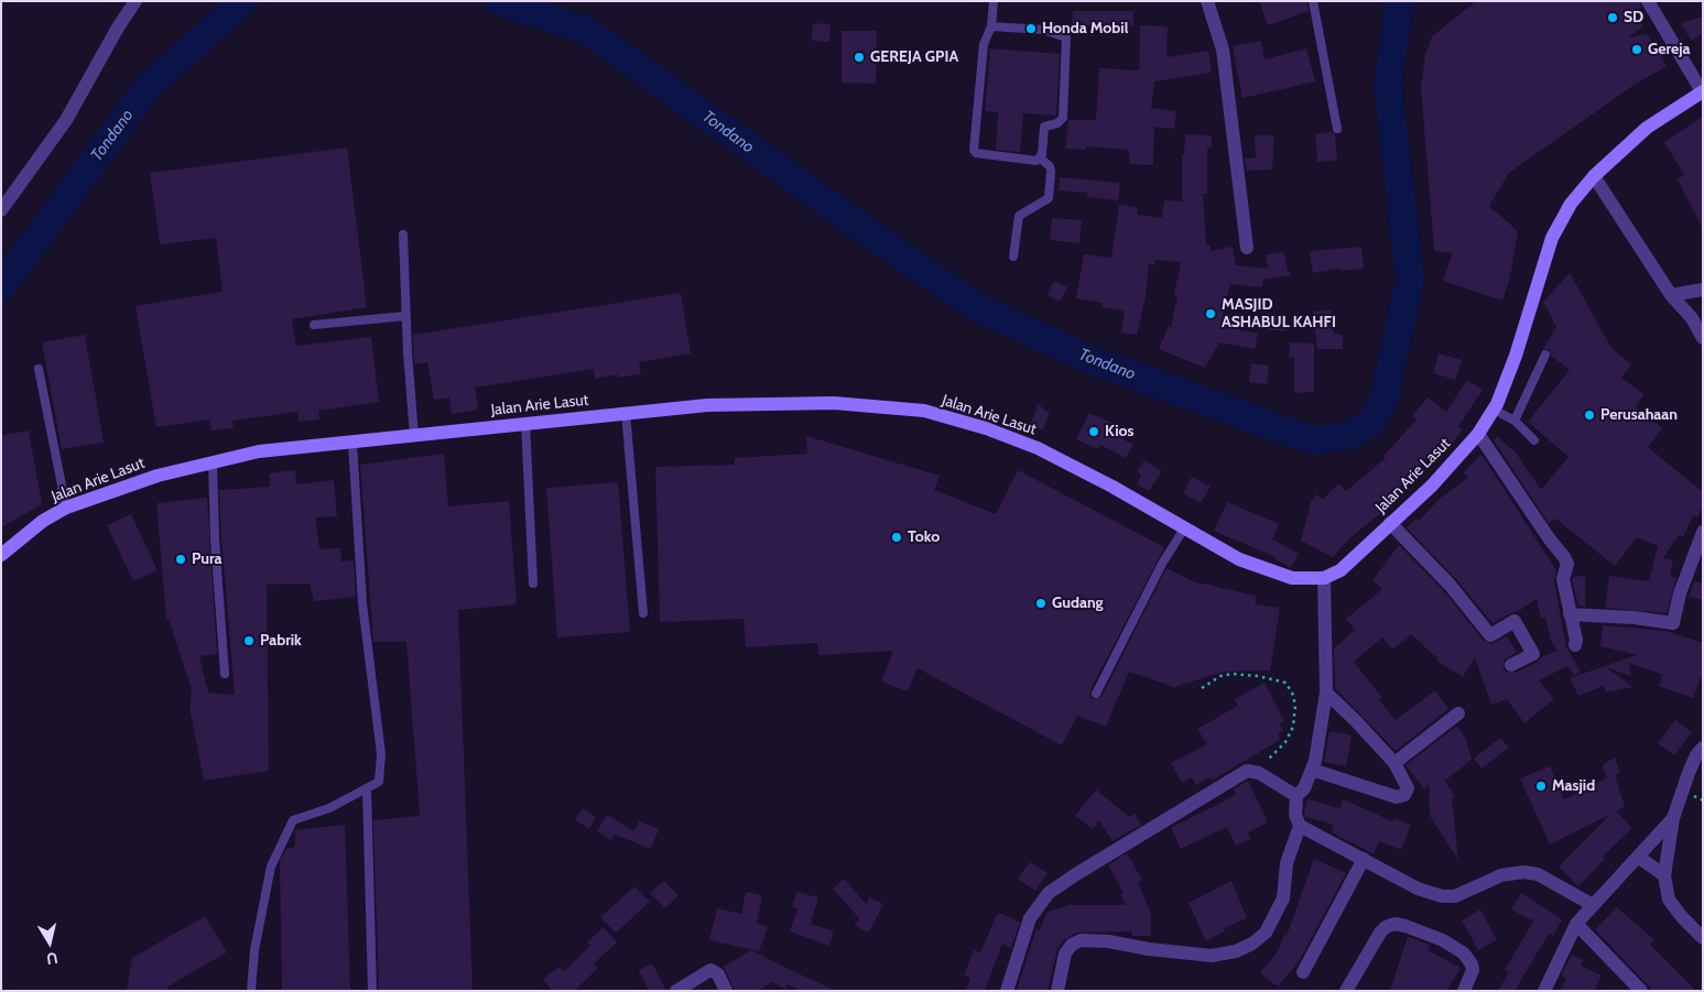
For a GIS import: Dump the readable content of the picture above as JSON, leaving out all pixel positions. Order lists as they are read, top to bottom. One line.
{"streets":{"main road":["Jalan Arie Lasut"]},"water":["Tondano"],"places":["SD","Honda Mobil","Gereja","GEREJA GPIA","MASJID ASHABUL KAHFI","Perusahaan","Kios","Toko","Pura","Gudang","Pabrik","Masjid"],"north":"bottom"}
